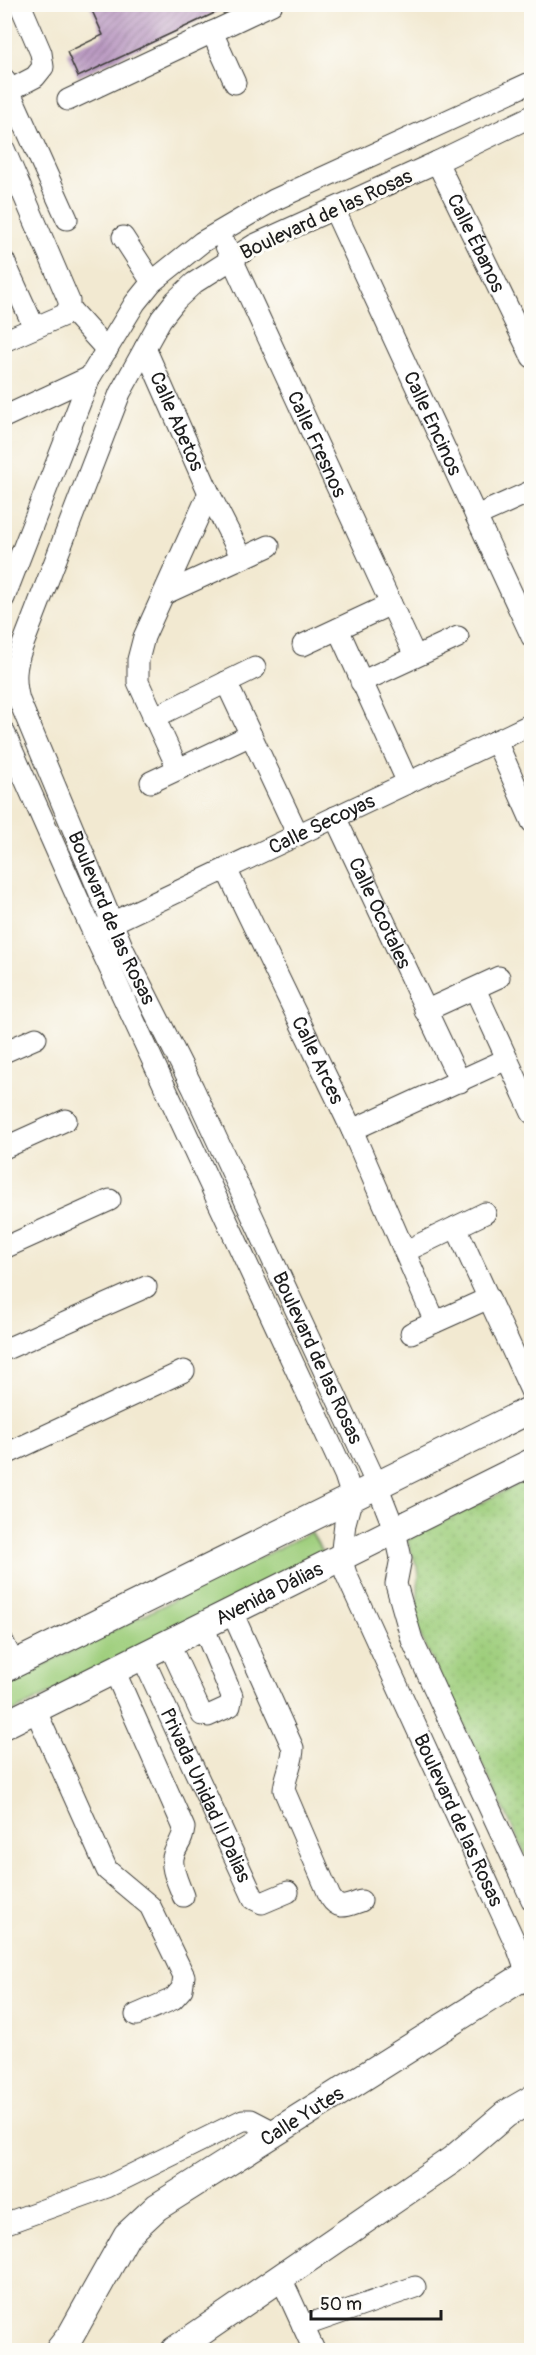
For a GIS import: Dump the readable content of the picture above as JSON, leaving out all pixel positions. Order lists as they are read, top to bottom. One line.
{"streets":{"main road":["Avenida Dálias","Calle Yutes"],"street":["Boulevard de las Rosas","Calle Ébanos","Calle Abetos","Calle Encinos","Calle Fresnos","Calle Secoyas","Calle Ocotales","Calle Arces","Privada Unidad II Dalias"]},"crossings":[["Boulevard de las Rosas","Calle Ébanos"],["Boulevard de las Rosas","Calle Abetos"],["Boulevard de las Rosas","Calle Encinos"],["Boulevard de las Rosas","Calle Fresnos"],["Boulevard de las Rosas","Calle Secoyas"],["Boulevard de las Rosas","Avenida Dálias"],["Boulevard de las Rosas","Calle Yutes"],["Calle Secoyas","Calle Ocotales"],["Calle Secoyas","Calle Arces"],["Avenida Dálias","Privada Unidad II Dalias"]],"scale_bar":"50 m"}
